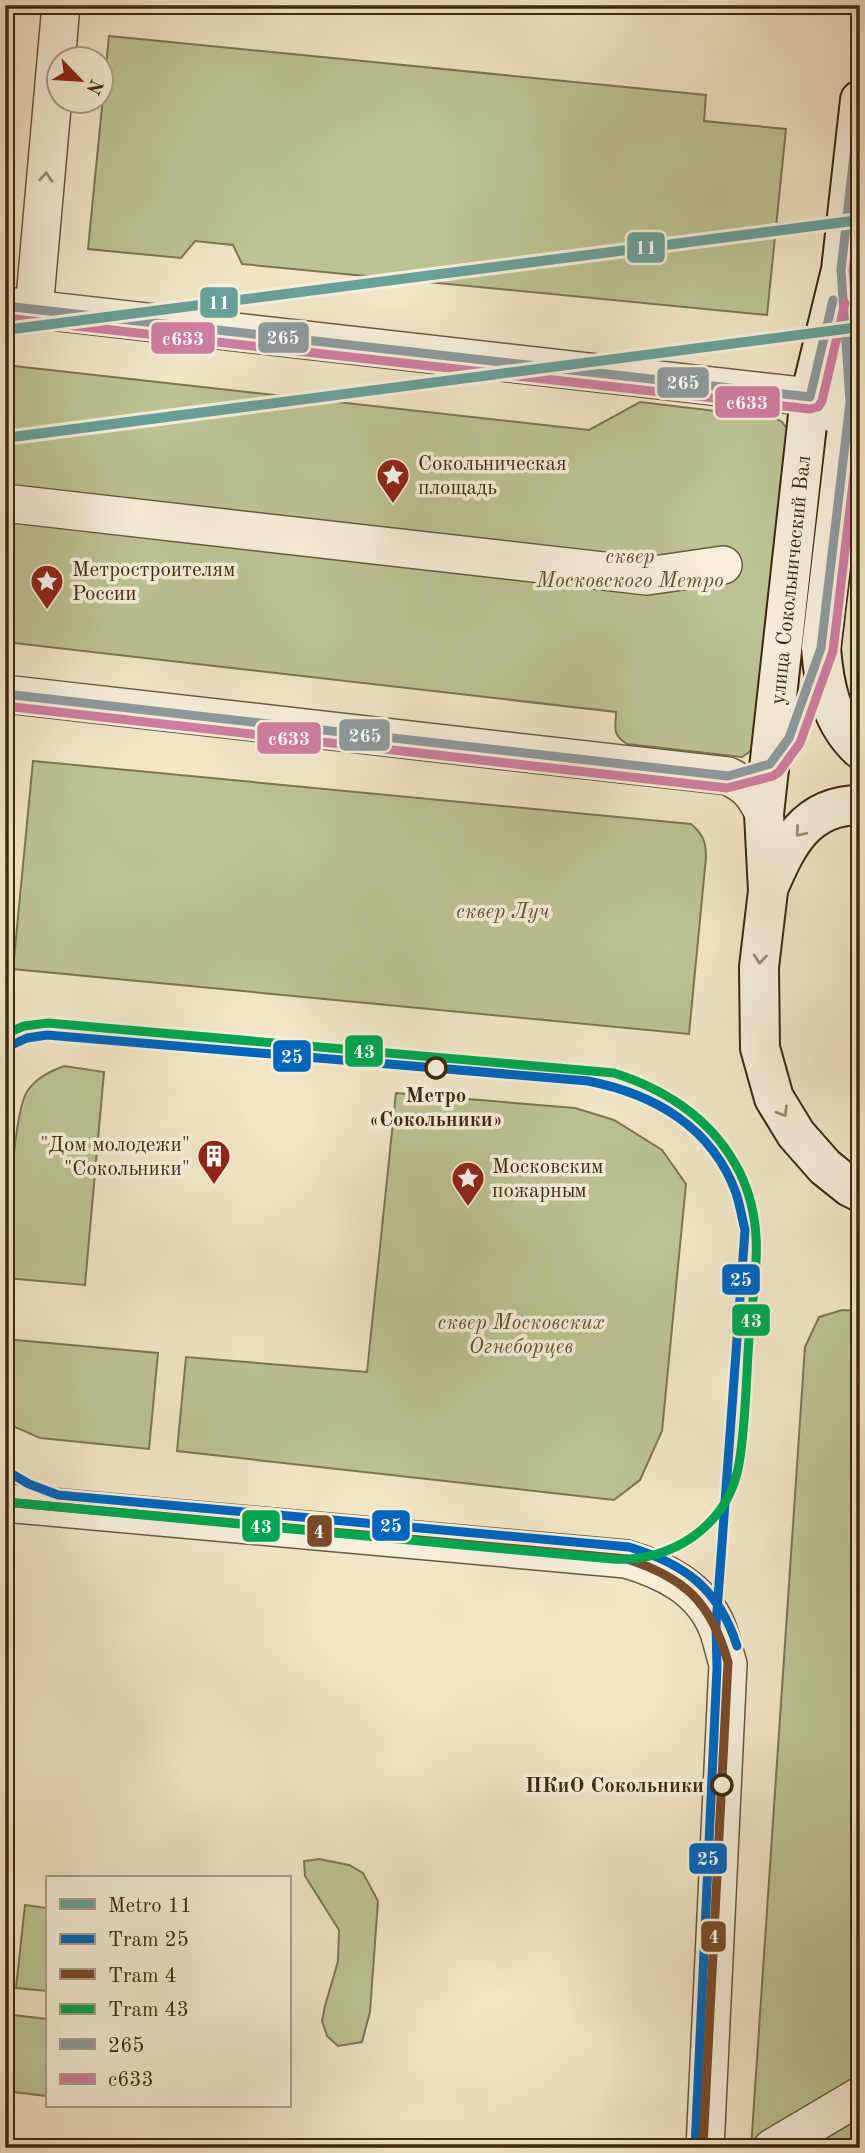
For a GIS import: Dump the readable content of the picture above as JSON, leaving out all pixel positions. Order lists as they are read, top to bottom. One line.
{"streets":{"main road":["улица Сокольнический Вал"]},"parks":["сквер Московского Метро","сквер Луч","сквер Московских Огнеборцев"],"places":{"place":["Сокольническая площадь","Метростроителям России","Московским пожарным"],"other":["Метро «Сокольники»","ПКиО Сокольники"],"building":["\"Дом молодежи\" \"Сокольники\""]},"lines":["transit line 265","transit line с633","metro line 11","tram line 43","tram line 25","tram line 4"],"legend":["Metro 11","Tram 25","Tram 4","Tram 43","265","с633"],"north":"bottom right"}
